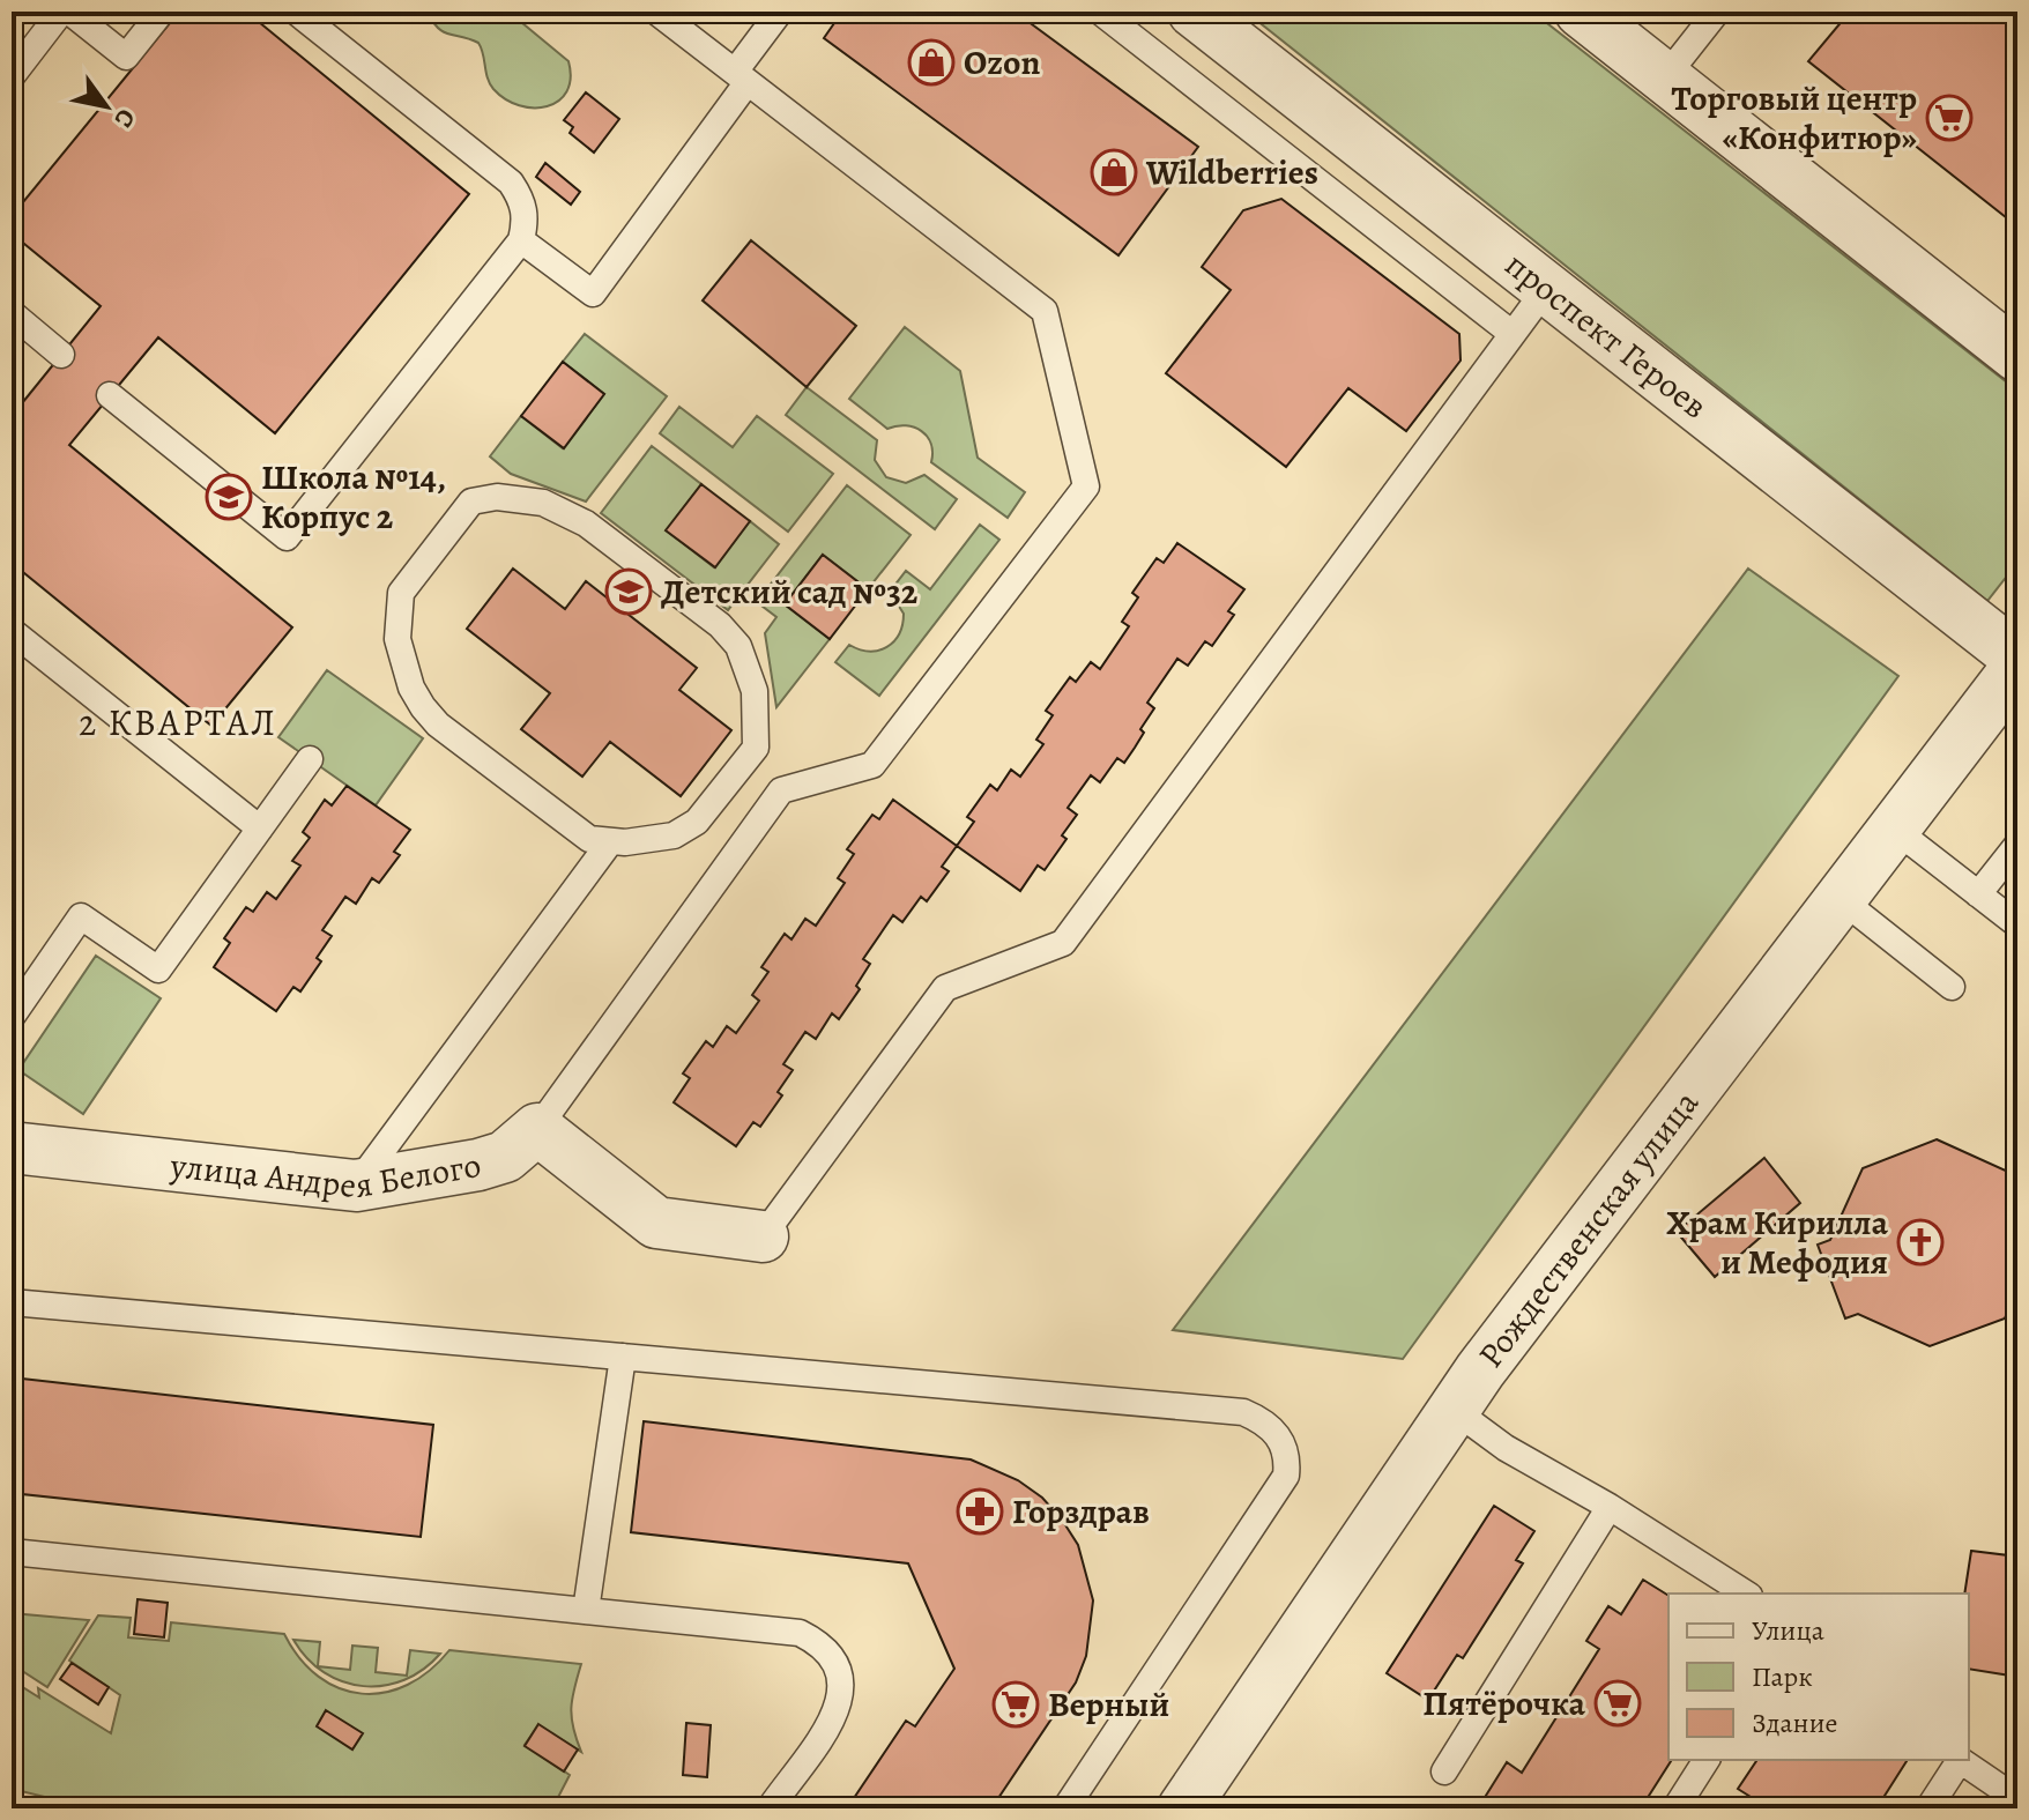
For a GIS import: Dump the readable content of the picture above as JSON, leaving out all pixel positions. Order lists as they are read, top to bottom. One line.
{"streets":{"street":["проспект Героев","улица Андрея Белого","Рождественская улица"]},"districts":["2 КВАРТАЛ"],"places":{"shop":["Ozon","Wildberries"],"supermarket":["Торговый центр «Конфитюр»","Пятёрочка","Верный"],"school or university":["Школа №14, Корпус 2","Детский сад №32"],"church":["Храм Кирилла и Мефодия"],"pharmacy":["Горздрав"]},"legend":["Улица","Парк","Здание"],"north":"bottom right"}
